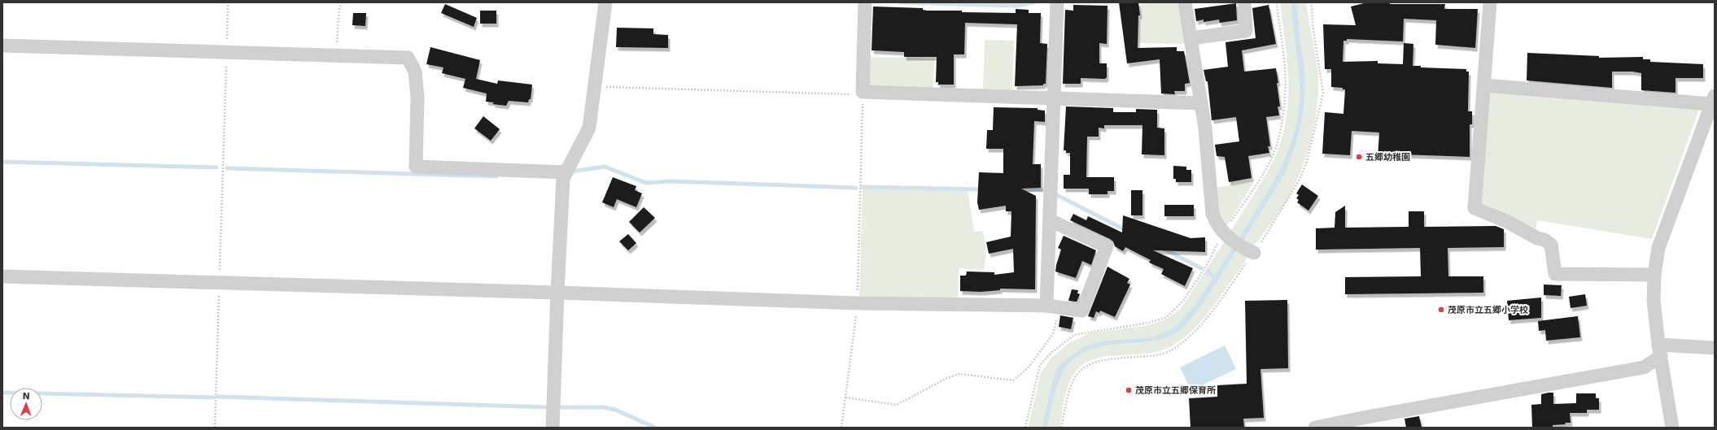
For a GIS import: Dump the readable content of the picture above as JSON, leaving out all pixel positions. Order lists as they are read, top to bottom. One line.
{"places":["五郷幼稚園","茂原市立五郷小学校","茂原市立五郷保育所"],"north":"top"}
